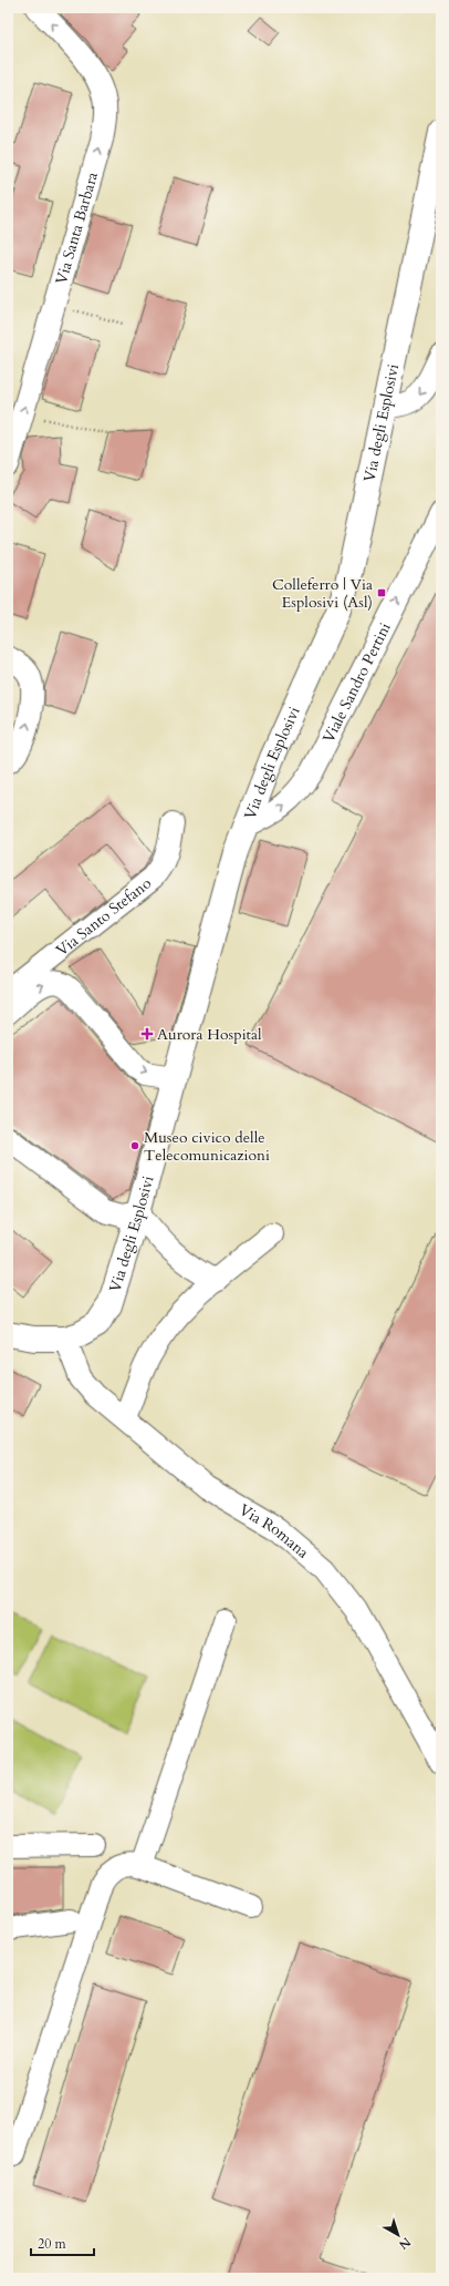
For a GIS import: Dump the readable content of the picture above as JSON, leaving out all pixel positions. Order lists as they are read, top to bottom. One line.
{"streets":{"main road":["Via degli Esplosivi"],"street":["Via Santa Barbara","Viale Sandro Pertini","Via Santo Stefano","Via Romana"]},"crossings":[["Via degli Esplosivi","Viale Sandro Pertini"],["Via degli Esplosivi","Via Romana"]],"one_way":["Via Santa Barbara","Viale Sandro Pertini"],"places":{"transit":["Colleferro | Via Esplosivi (Asl)"],"health":["Aurora Hospital"],"other":["Museo civico delle Telecomunicazioni"]},"scale_bar":"20 m","north":"bottom right"}
